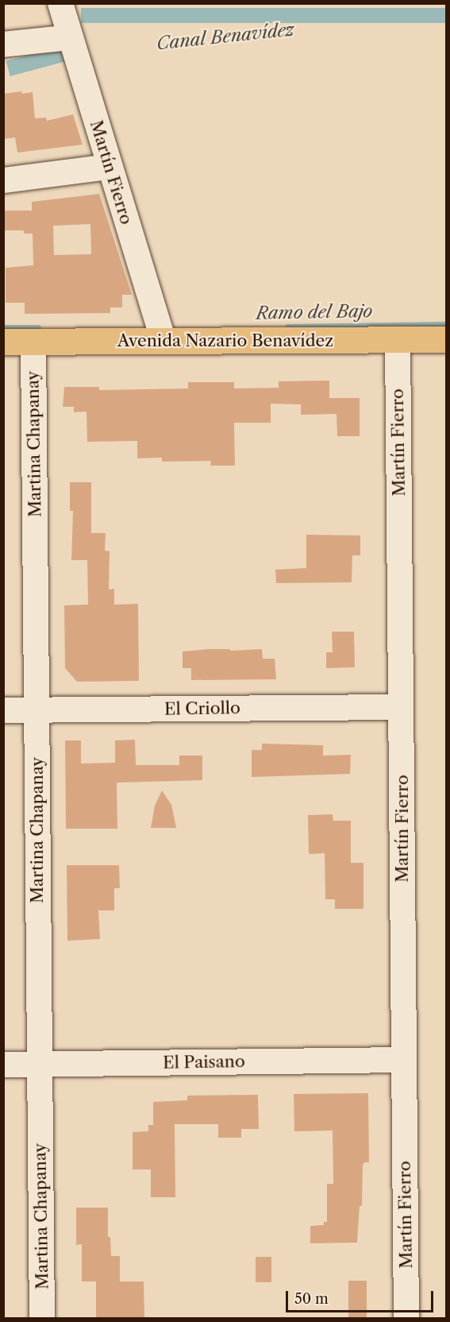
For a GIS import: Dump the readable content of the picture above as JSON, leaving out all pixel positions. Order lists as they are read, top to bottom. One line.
{"streets":{"main road":["Avenida Nazario Benavídez"],"street":["Martín Fierro","Martina Chapanay","El Criollo","El Paisano"]},"crossings":[["Martín Fierro","Avenida Nazario Benavídez"],["Martín Fierro","El Criollo"],["Martín Fierro","El Paisano"],["Avenida Nazario Benavídez","Martina Chapanay"],["Martina Chapanay","El Criollo"],["Martina Chapanay","El Paisano"]],"water":["Canal Benavídez","Ramo del Bajo"],"scale_bar":"50 m"}
